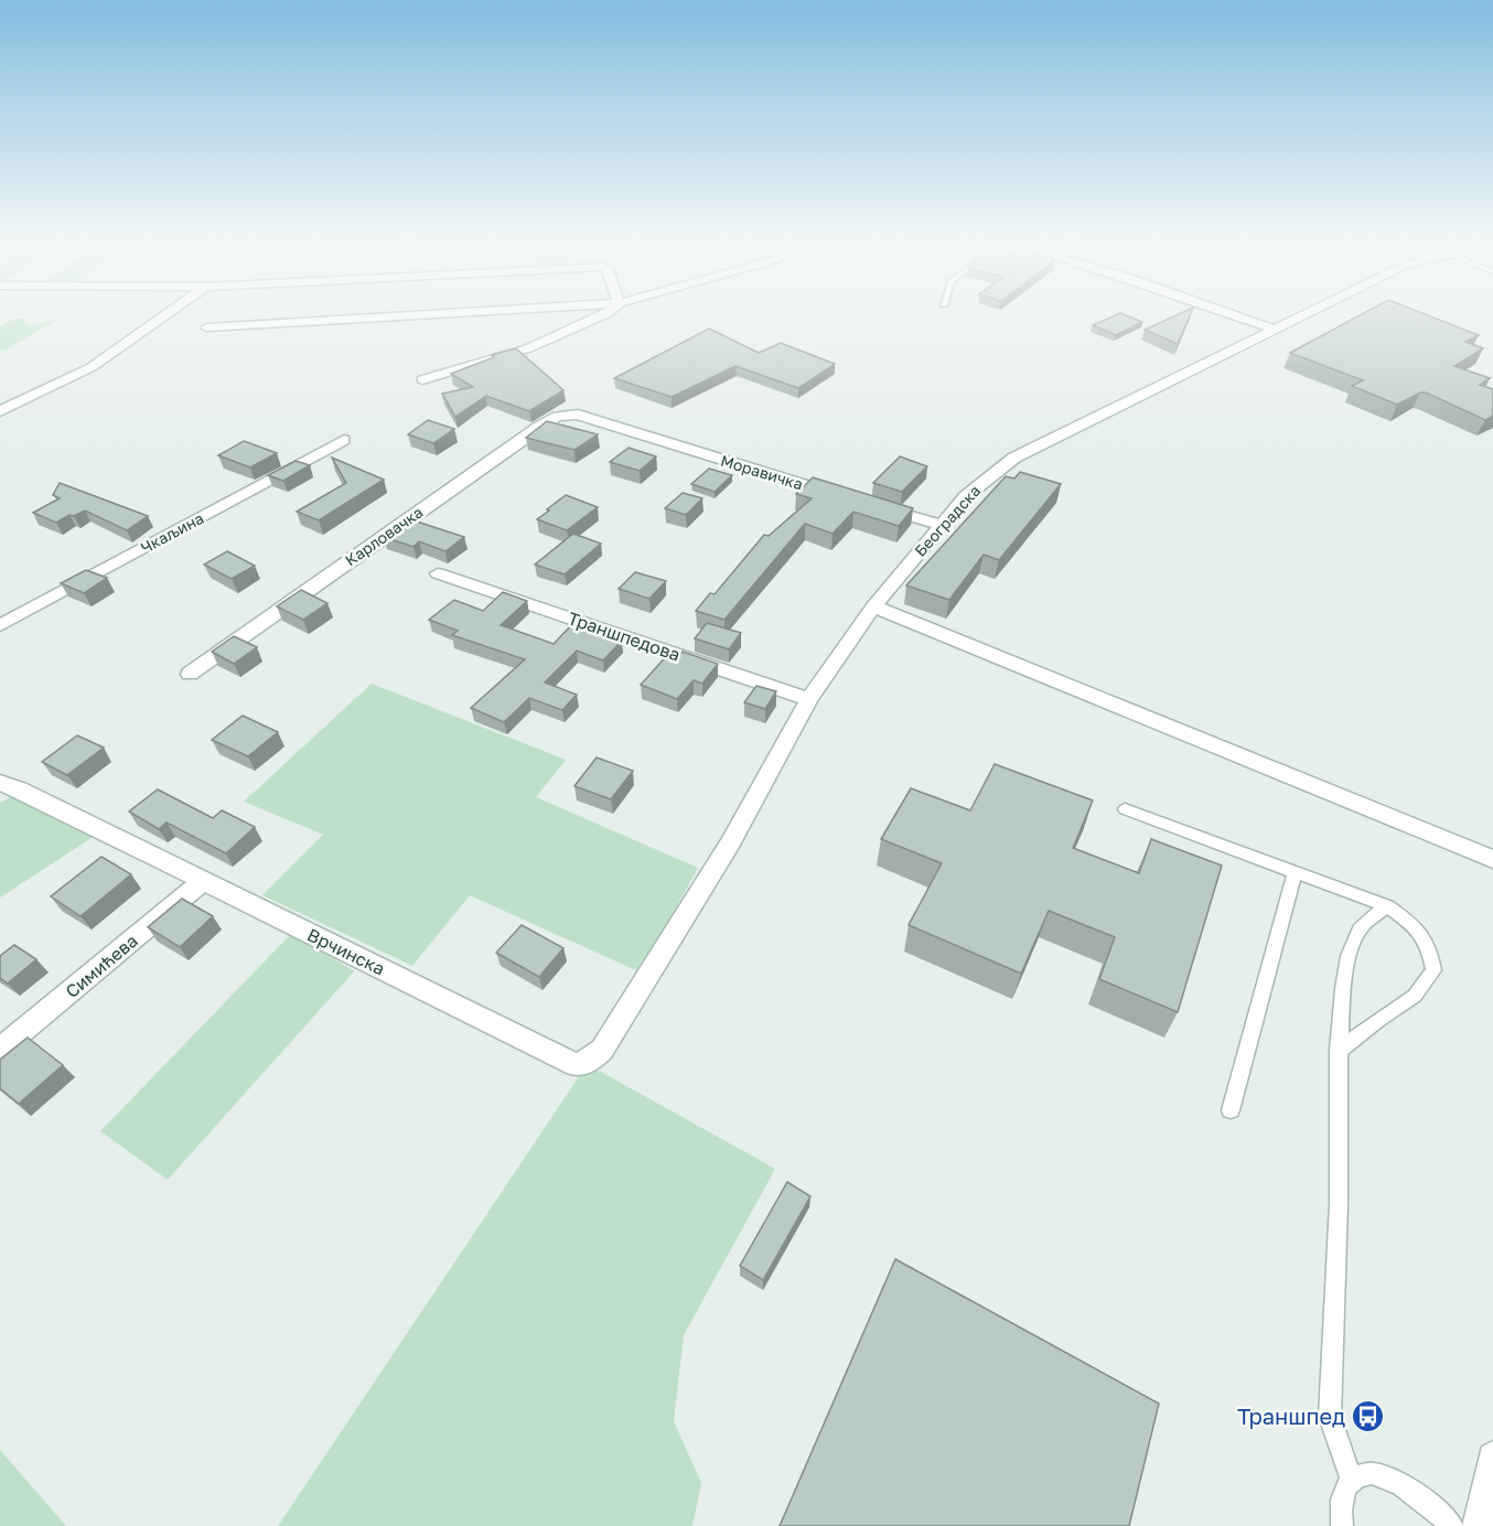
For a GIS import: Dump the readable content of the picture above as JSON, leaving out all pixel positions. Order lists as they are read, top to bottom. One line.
{"streets":{"street":["Моравичка","Београдска","Чкаљина","Карловачка","Траншпедова","Врчинска","Симићева"]},"crossings":[["Моравичка","Карловачка"],["Београдска","Траншпедова"],["Београдска","Врчинска"],["Врчинска","Симићева"]],"places":{"bus stop":["Траншпед"]}}
